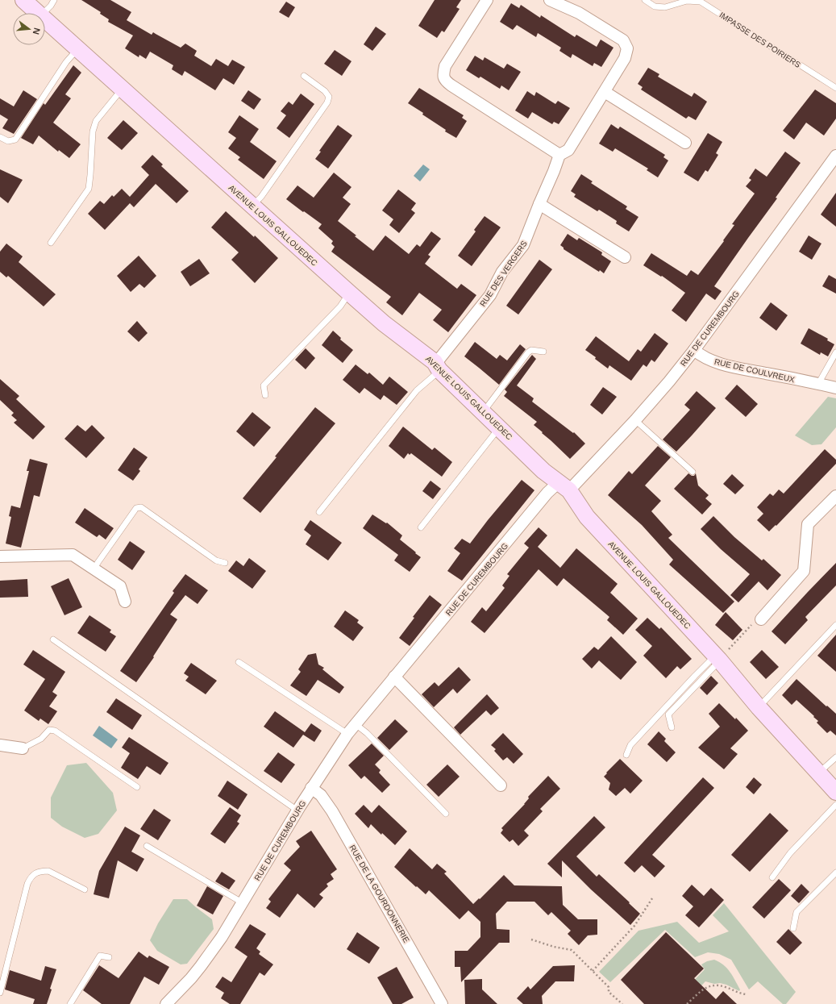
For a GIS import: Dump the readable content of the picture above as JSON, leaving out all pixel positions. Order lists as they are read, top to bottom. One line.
{"streets":{"main road":["AVENUE LOUIS GALLOUEDEC"],"street":["RUE DES VERGERS","RUE DE CUREMBOURG","RUE DE COULVREUX","RUE DE LA GOURDONNERIE"],"lane":["IMPASSE DES POIRIERS"]},"crossings":[["AVENUE LOUIS GALLOUEDEC","RUE DES VERGERS"],["AVENUE LOUIS GALLOUEDEC","RUE DE CUREMBOURG"],["RUE DE CUREMBOURG","RUE DE COULVREUX"],["RUE DE CUREMBOURG","RUE DE LA GOURDONNERIE"]],"north":"right"}
